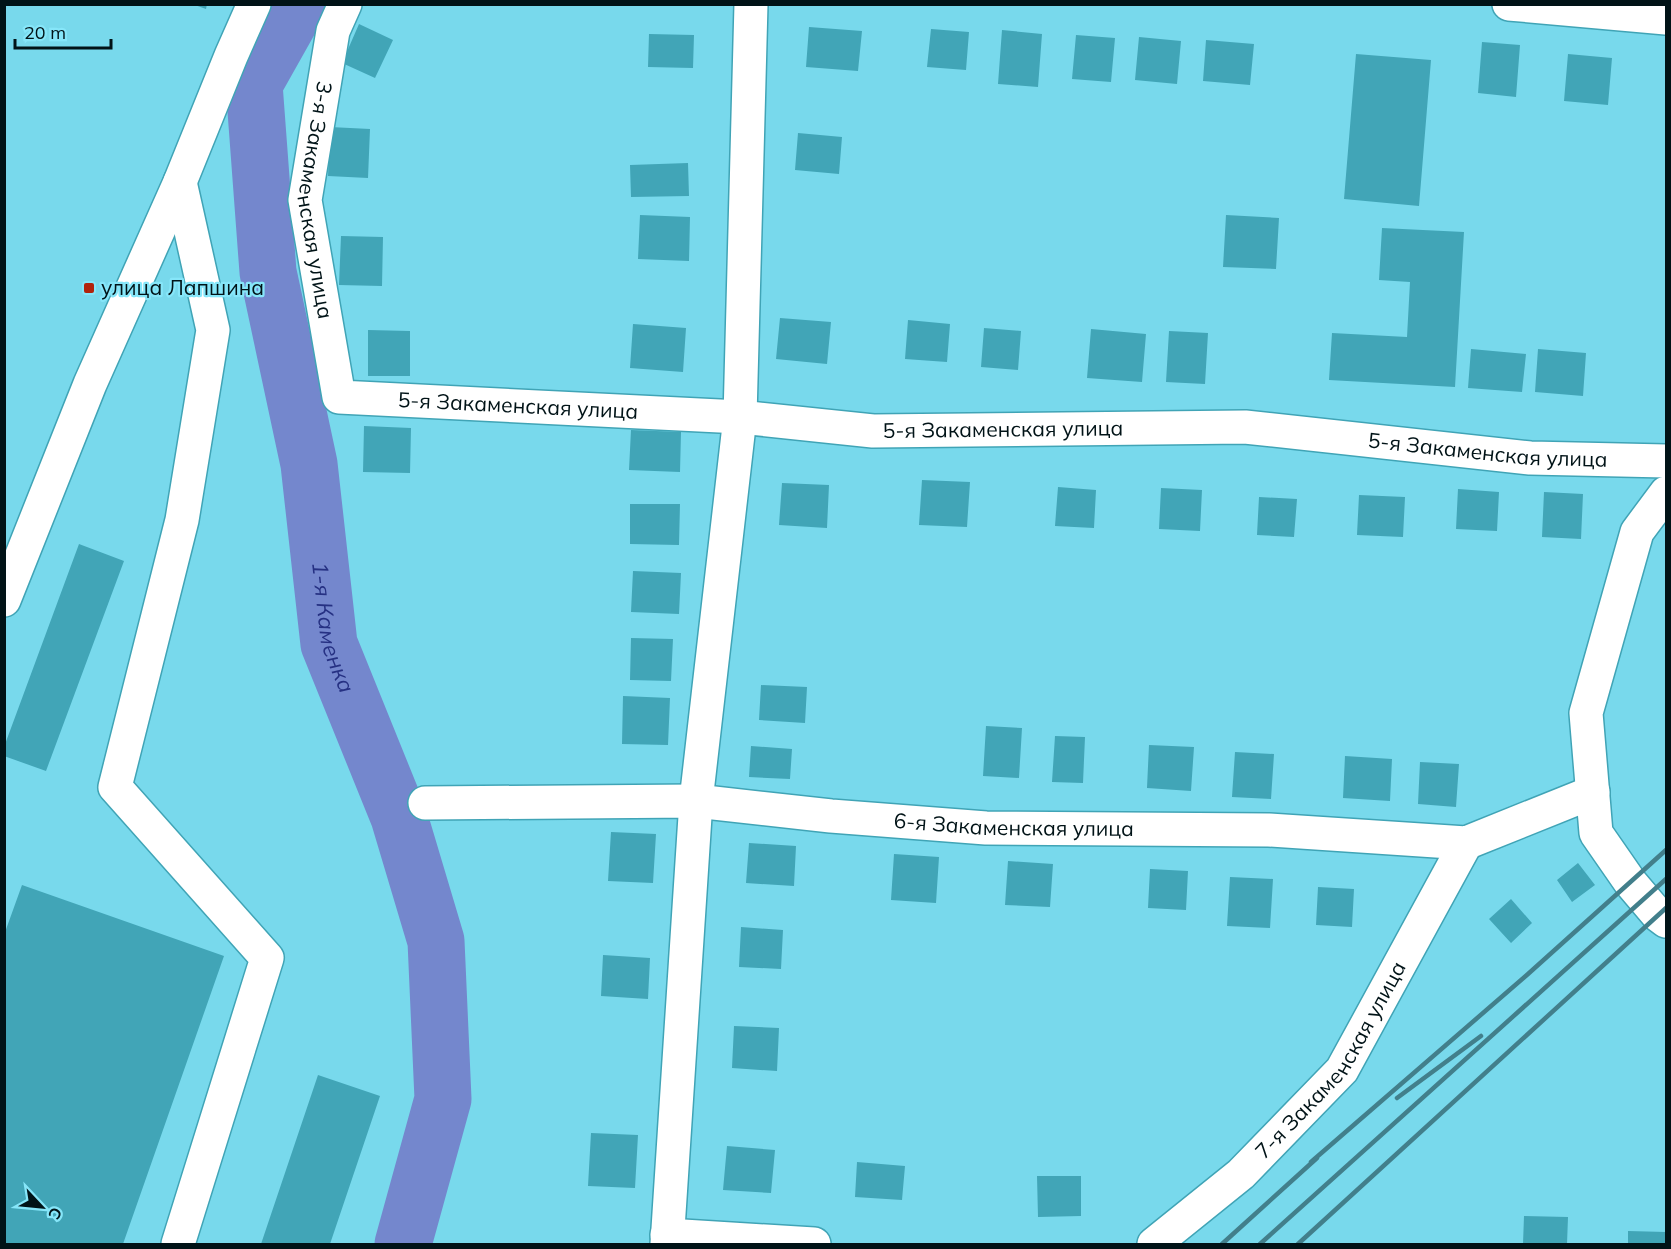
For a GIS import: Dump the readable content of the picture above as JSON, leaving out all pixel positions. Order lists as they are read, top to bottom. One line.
{"streets":{"street":["3-я Закаменская улица","5-я Закаменская улица","6-я Закаменская улица","7-я Закаменская улица"]},"crossings":[["3-я Закаменская улица","5-я Закаменская улица"],["6-я Закаменская улица","7-я Закаменская улица"]],"water":["1-я Каменка"],"places":{"transit":["улица Лапшина"]},"scale_bar":"20 m","north":"bottom right"}
